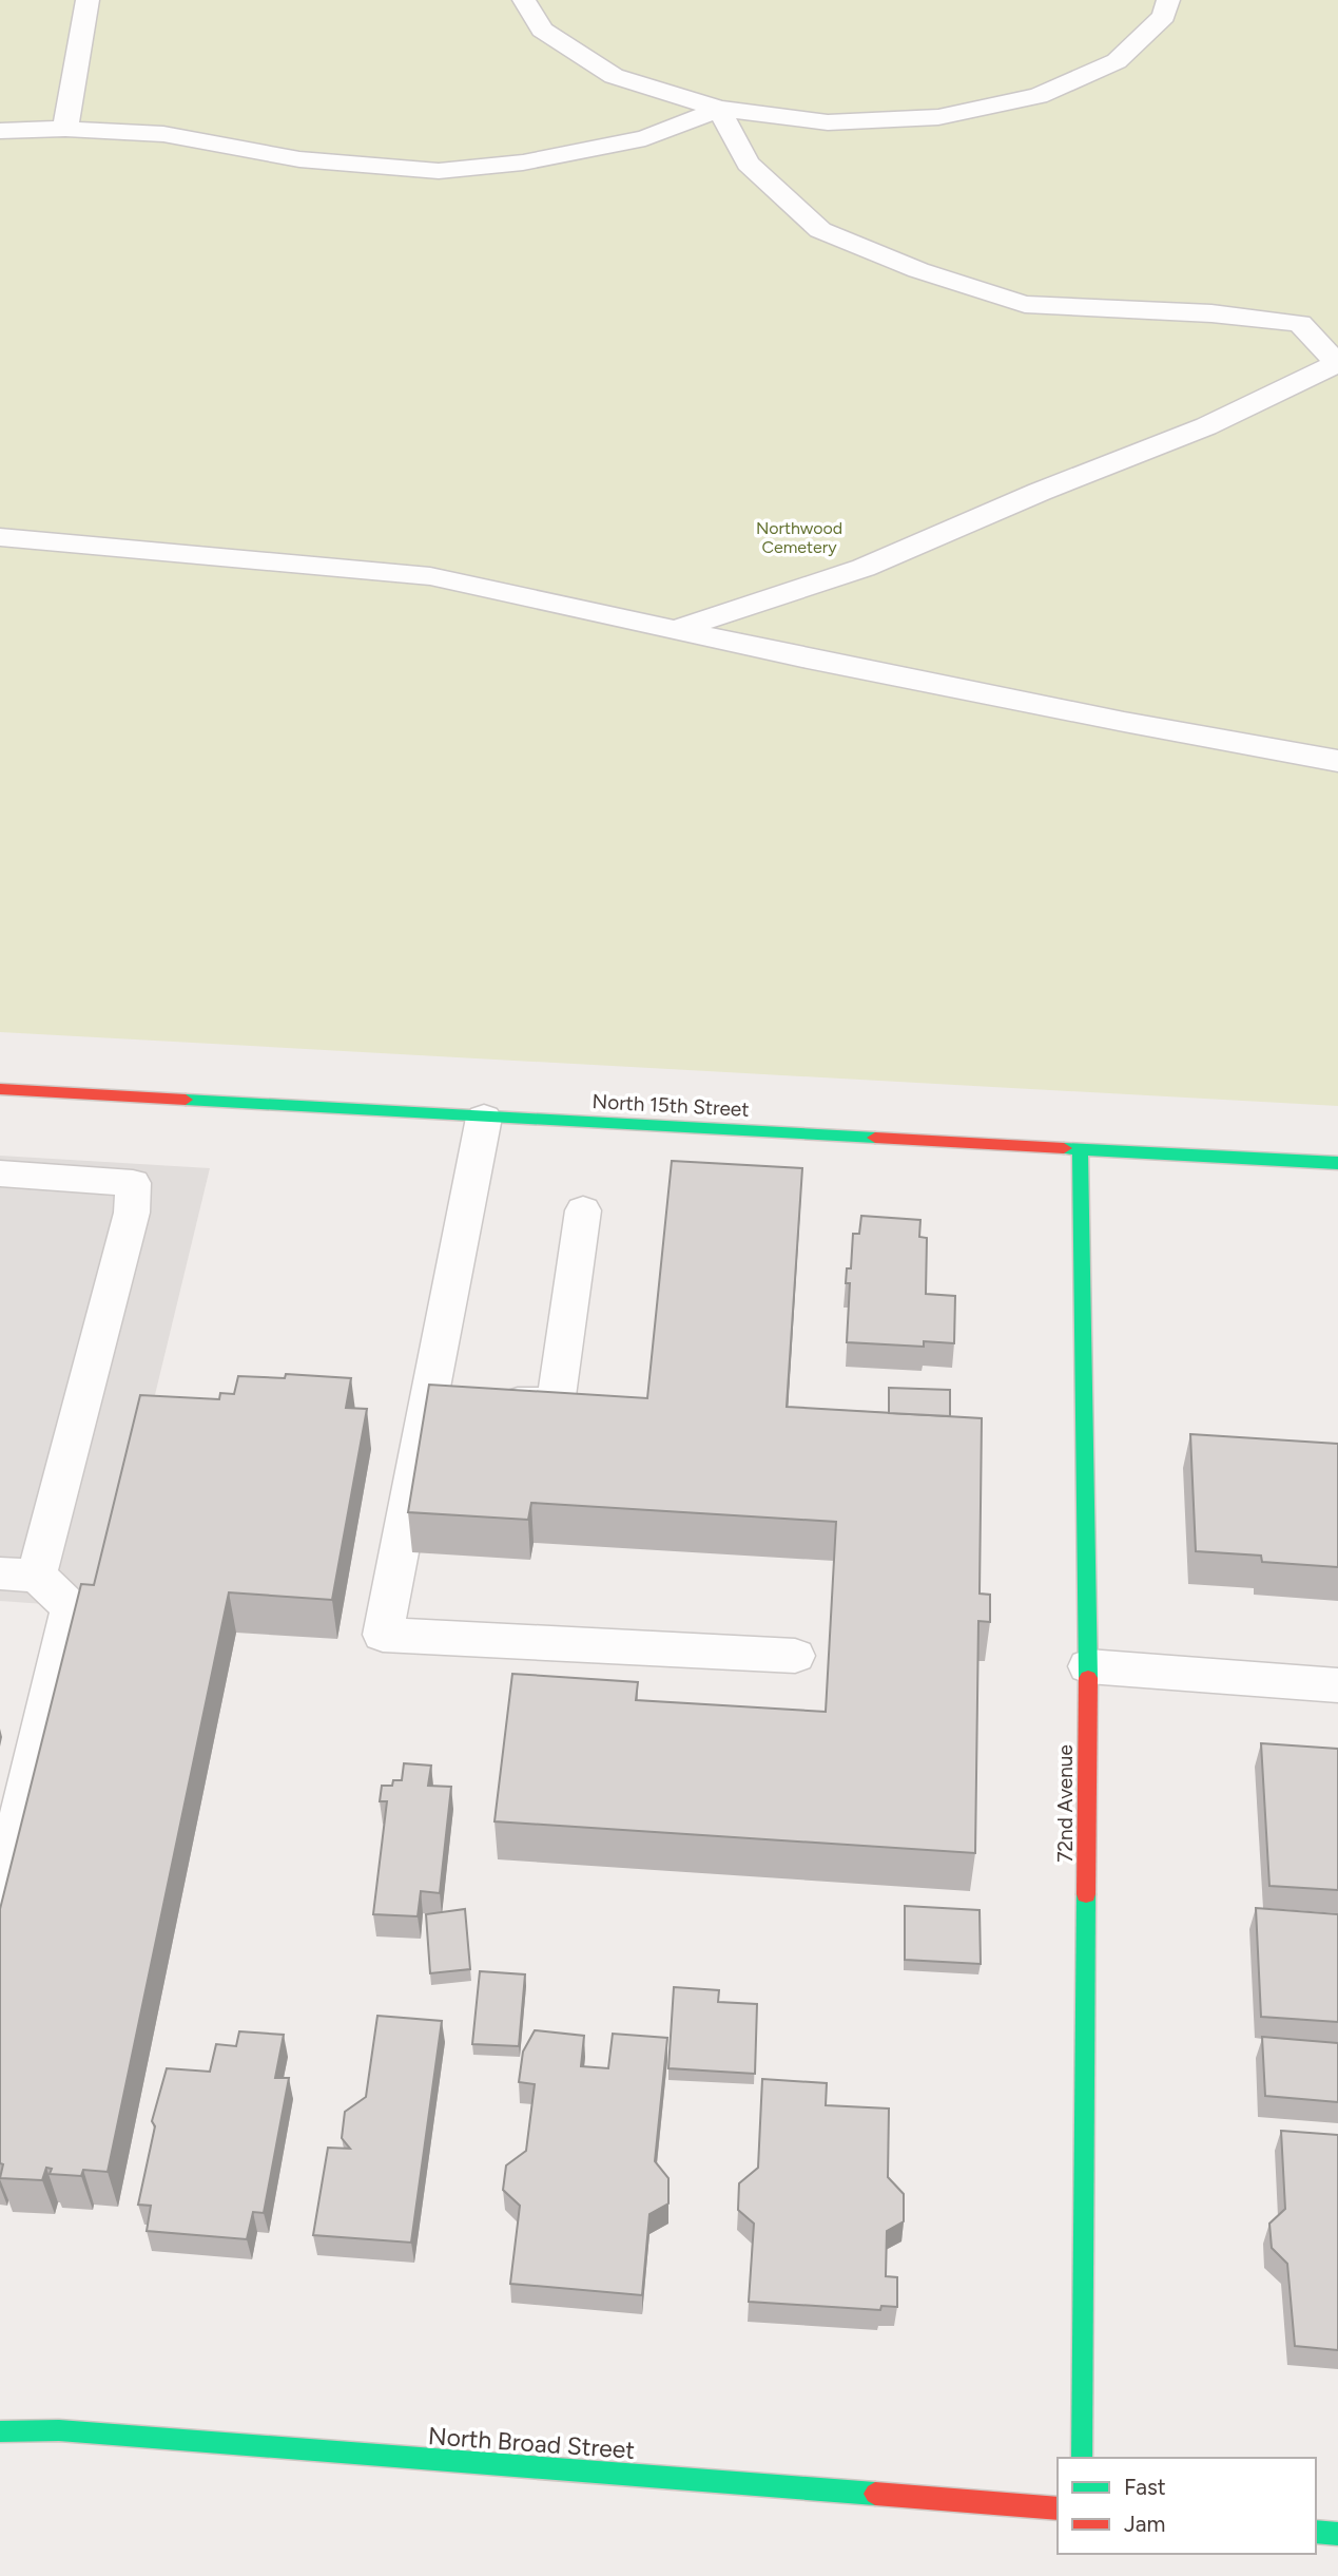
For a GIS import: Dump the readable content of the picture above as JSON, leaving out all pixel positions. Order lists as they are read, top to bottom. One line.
{"streets":{"street":["North 15th Street","72nd Avenue","North Broad Street"]},"crossings":[["North 15th Street","72nd Avenue"]],"parks":["Northwood Cemetery"],"legend":["Fast","Jam"]}
